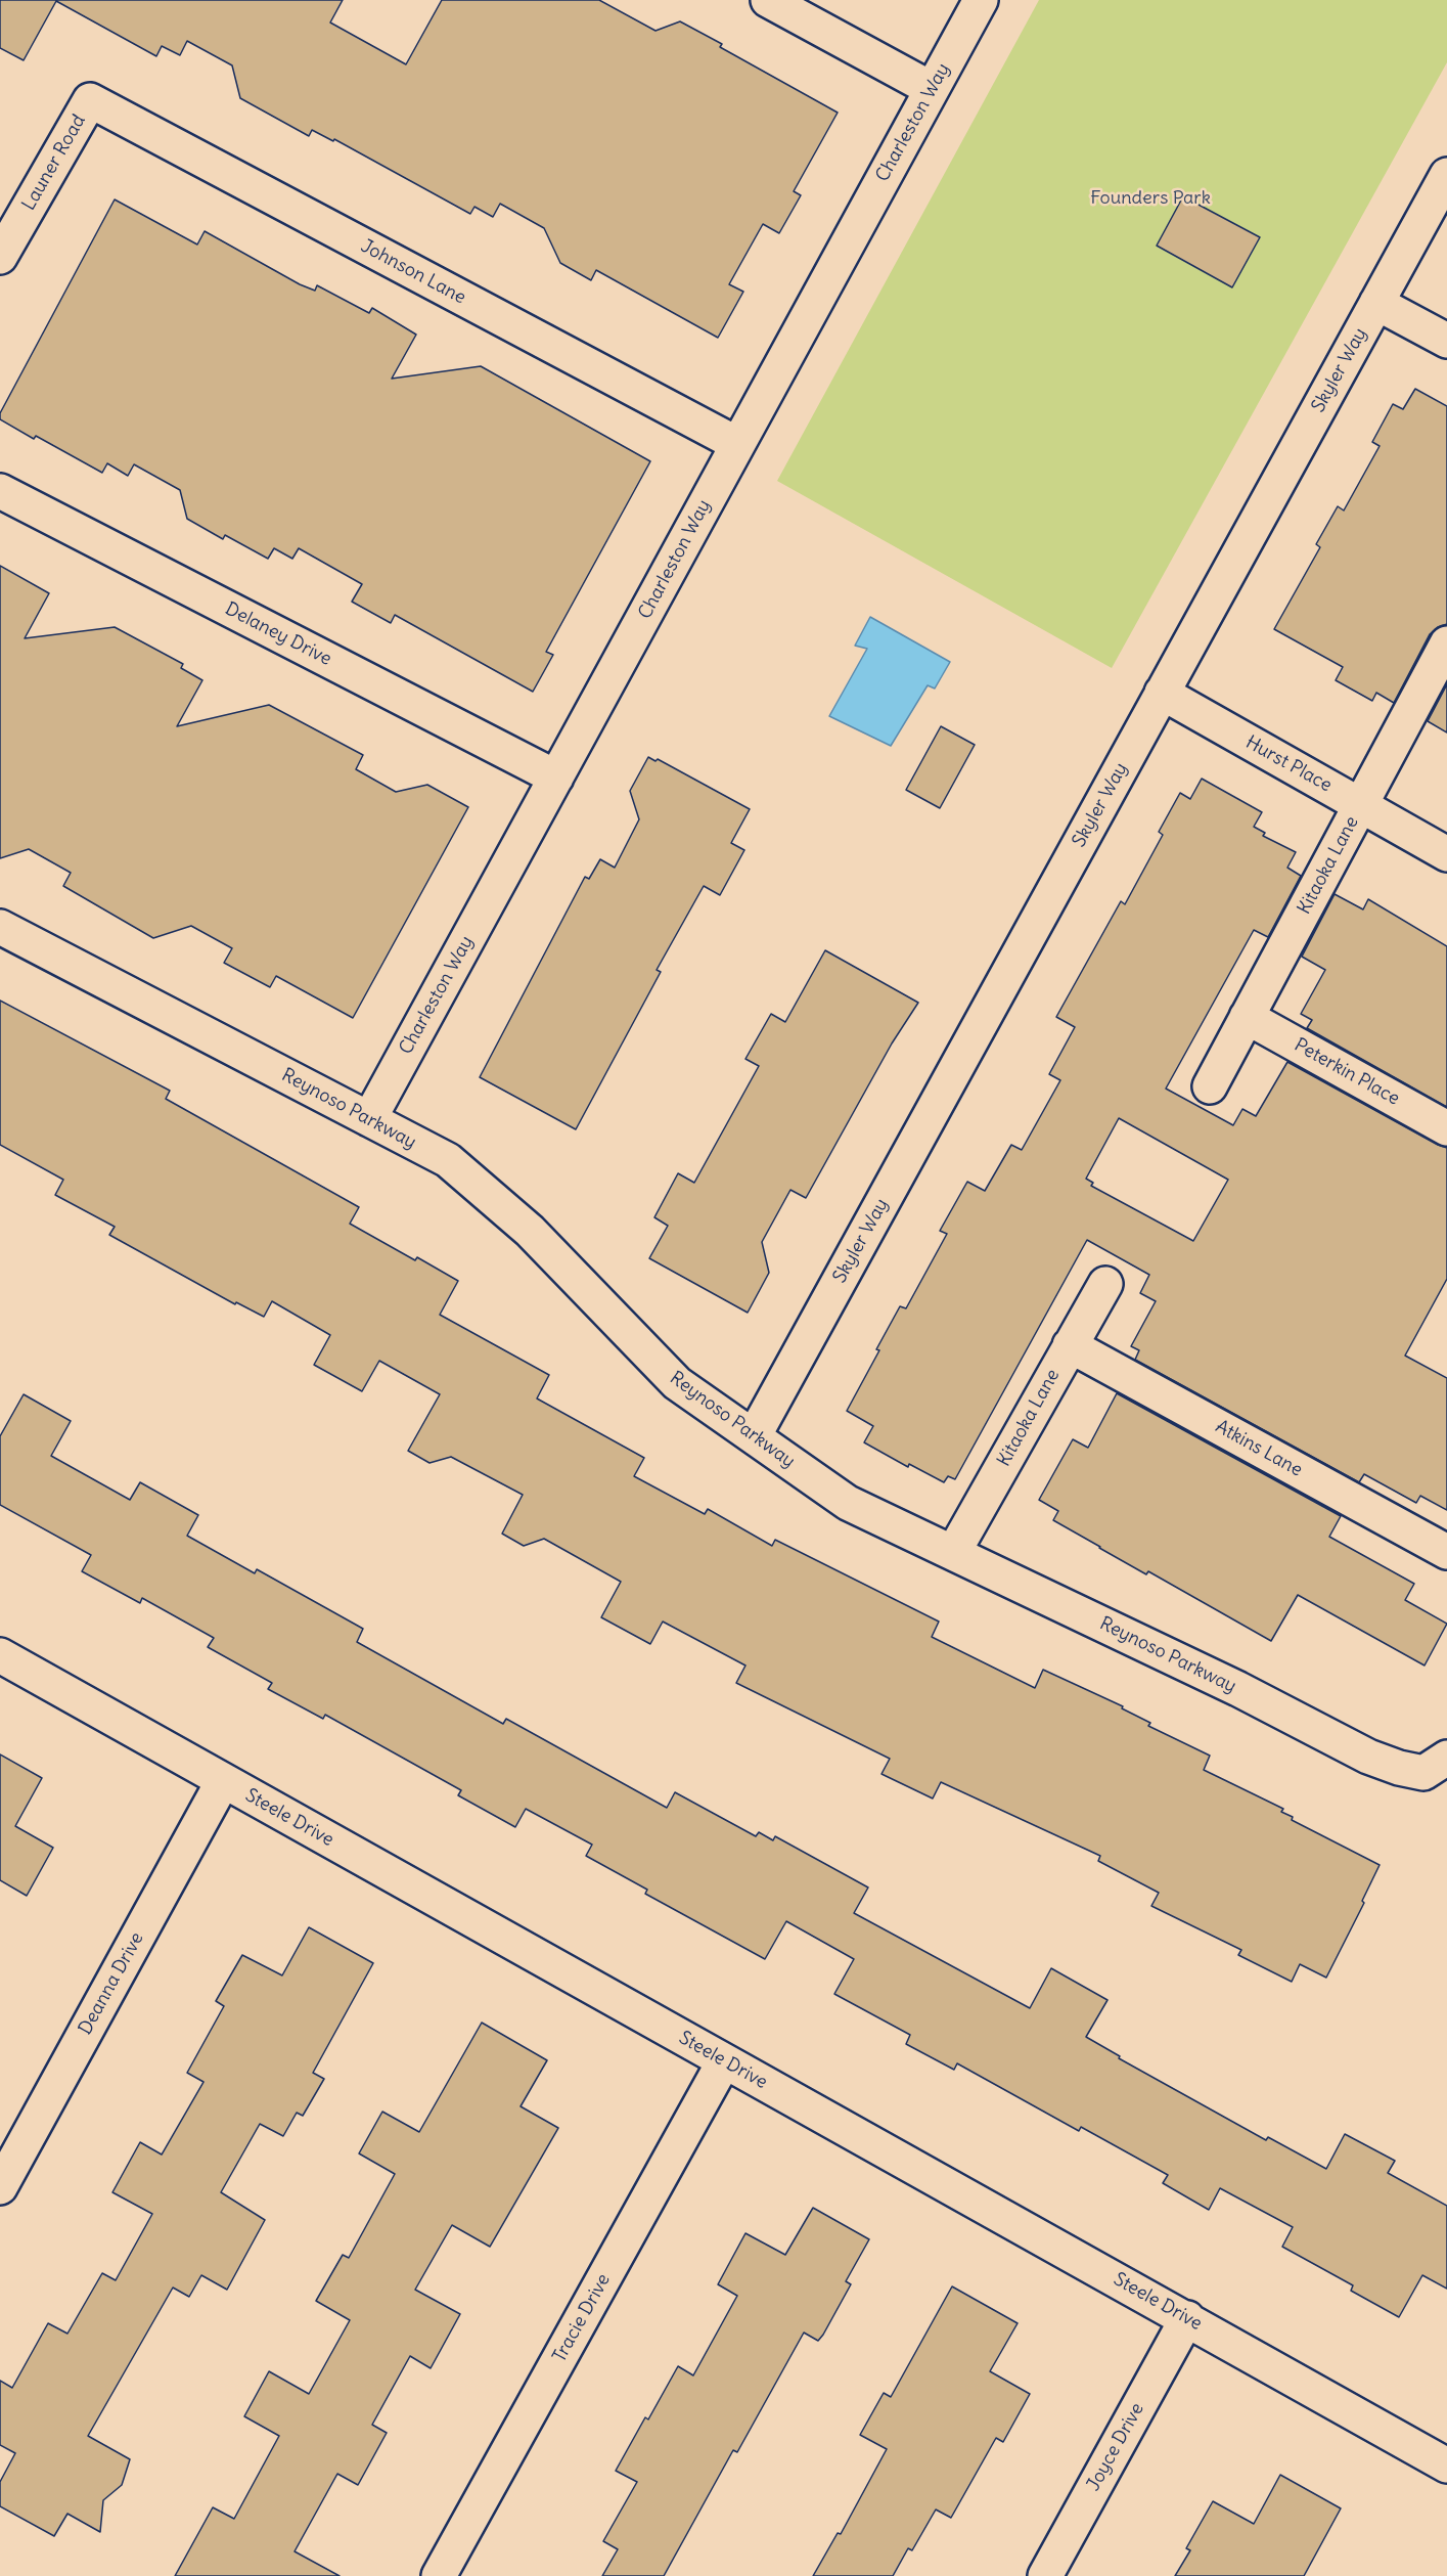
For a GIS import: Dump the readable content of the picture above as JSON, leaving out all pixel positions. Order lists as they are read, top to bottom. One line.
{"streets":{"street":["Charleston Way","Launer Road","Johnson Lane","Skyler Way","Delaney Drive","Hurst Place","Kitaoka Lane","Peterkin Place","Reynoso Parkway","Atkins Lane","Steele Drive","Deanna Drive","Tracie Drive","Joyce Drive"]},"crossings":[["Charleston Way","Johnson Lane"],["Charleston Way","Delaney Drive"],["Charleston Way","Reynoso Parkway"],["Launer Road","Johnson Lane"],["Skyler Way","Hurst Place"],["Skyler Way","Reynoso Parkway"],["Hurst Place","Kitaoka Lane"],["Kitaoka Lane","Peterkin Place"],["Kitaoka Lane","Reynoso Parkway"],["Kitaoka Lane","Atkins Lane"],["Steele Drive","Deanna Drive"],["Steele Drive","Tracie Drive"],["Steele Drive","Joyce Drive"]],"parks":["Founders Park"]}
